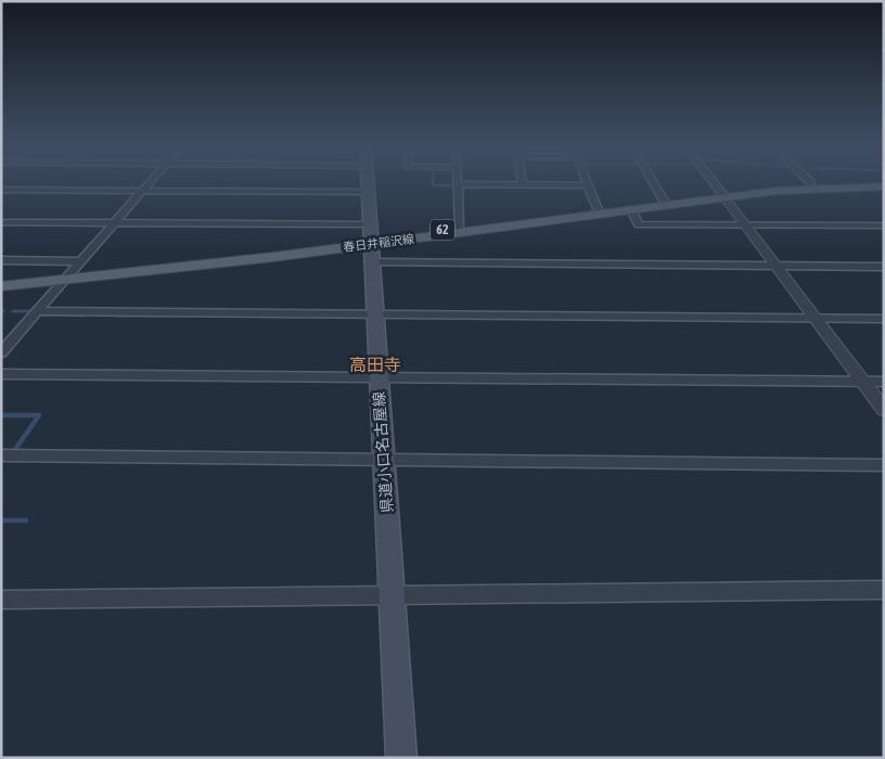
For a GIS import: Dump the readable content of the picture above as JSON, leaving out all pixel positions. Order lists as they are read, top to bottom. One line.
{"streets":{"main road":["62","春日井稲沢線","県道小口名古屋線"]},"crossings":[["春日井稲沢線","県道小口名古屋線"]],"districts":["高田寺"]}
